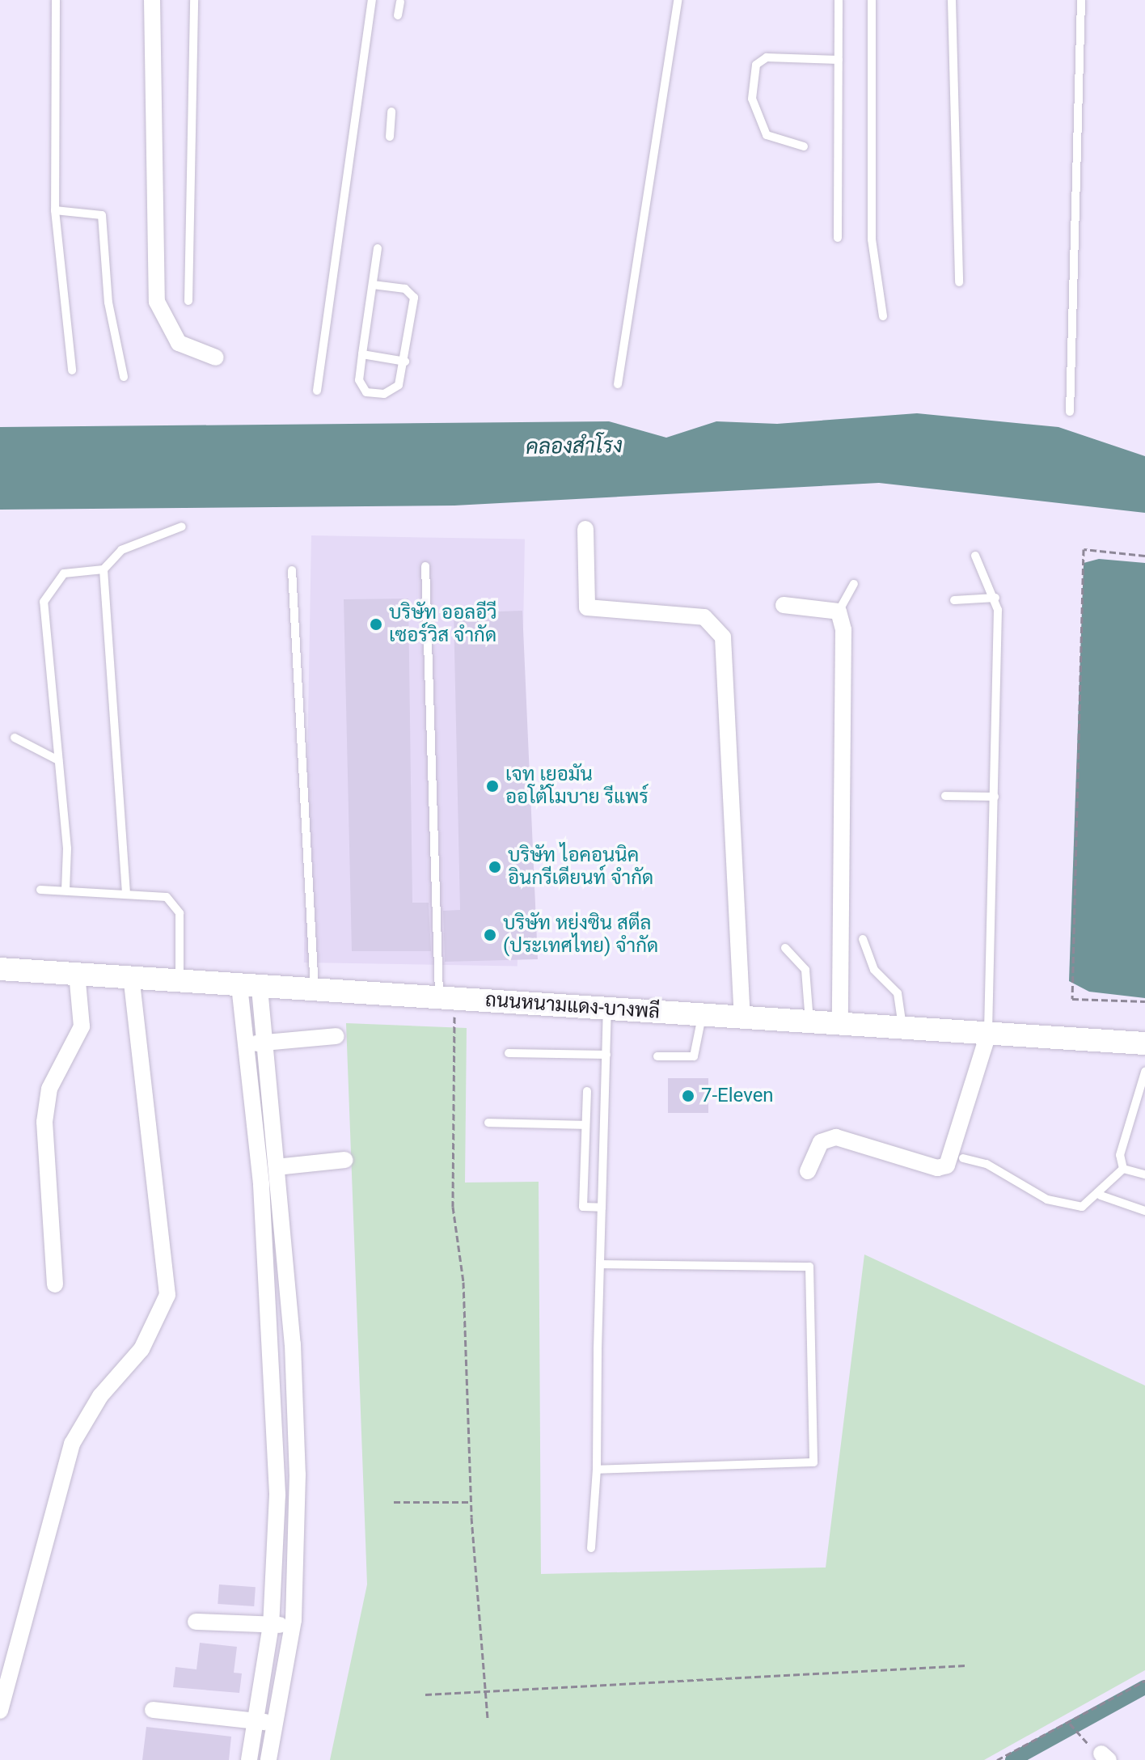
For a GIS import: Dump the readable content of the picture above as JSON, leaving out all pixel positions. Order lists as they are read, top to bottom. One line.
{"streets":{"main road":["ถนนหนามแดง-บางพลี"]},"water":["คลองสำโรง"],"places":["บริษัท ออลอีวี เซอร์วิส จำกัด","เจท เยอมัน ออโต้โมบาย รีแพร์","บริษัท ไอคอนนิค อินกรีเดียนท์ จำกัด","บริษัท หย่งซิน สตีล (ประเทศไทย) จํากัด","7-Eleven"]}
